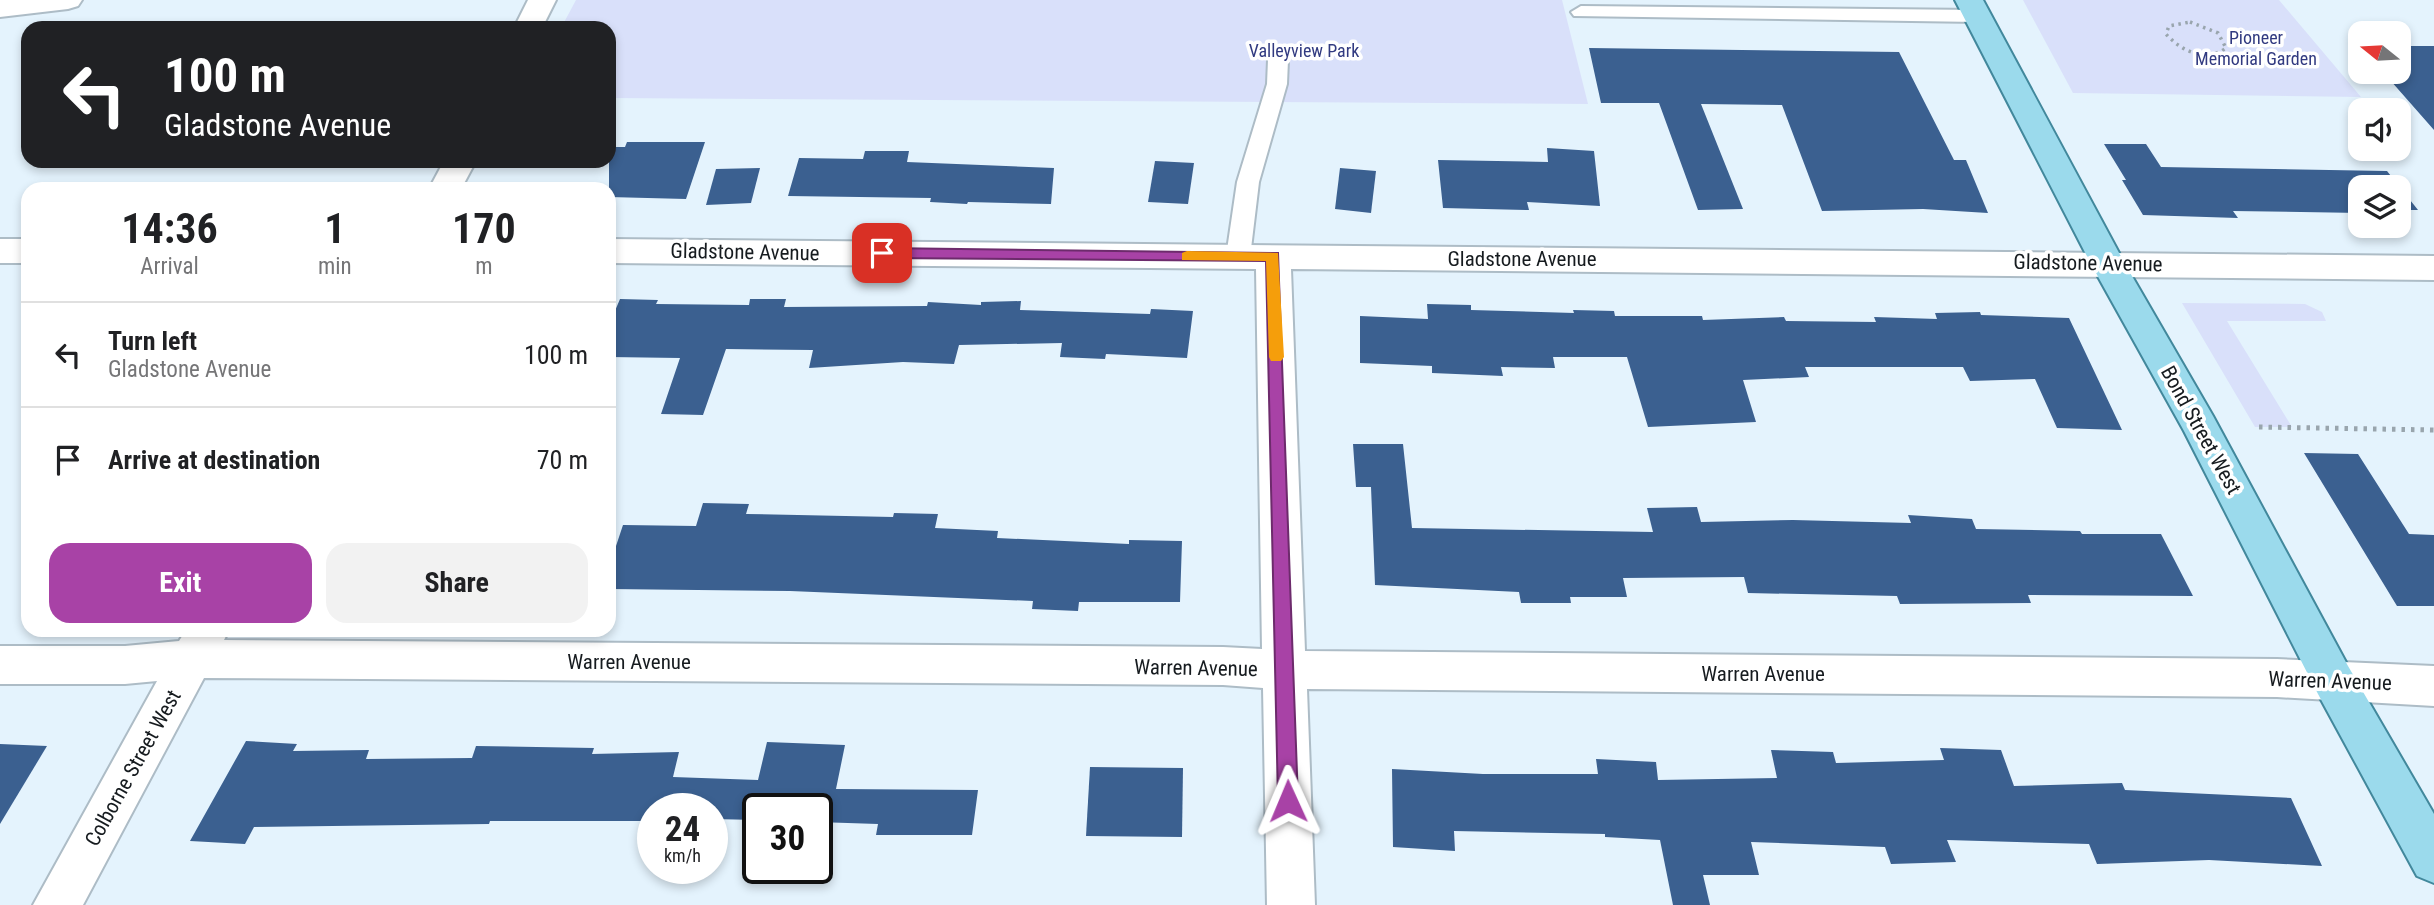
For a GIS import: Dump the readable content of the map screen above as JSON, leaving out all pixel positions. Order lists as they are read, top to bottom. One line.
{"streets":{"main road":["Bond Street West"],"street":["Gladstone Avenue","Warren Avenue","Colborne Street West"]},"crossings":[["Gladstone Avenue","Bond Street West"],["Bond Street West","Warren Avenue"],["Warren Avenue","Colborne Street West"]],"parks":["Pioneer Memorial Garden","Valleyview Park"],"north":"left","page":{"turn":["100 m","Gladstone Avenue"],"eta":["14:36","Arrival","1","min","170","m"],"list":[{"name":"Turn left","note":"Gladstone Avenue","value":"100 m"},{"name":"Arrive at destination","value":"70 m"}],"buttons":["Exit","Share"],"speed":"24 km/h","limit":"30"}}
